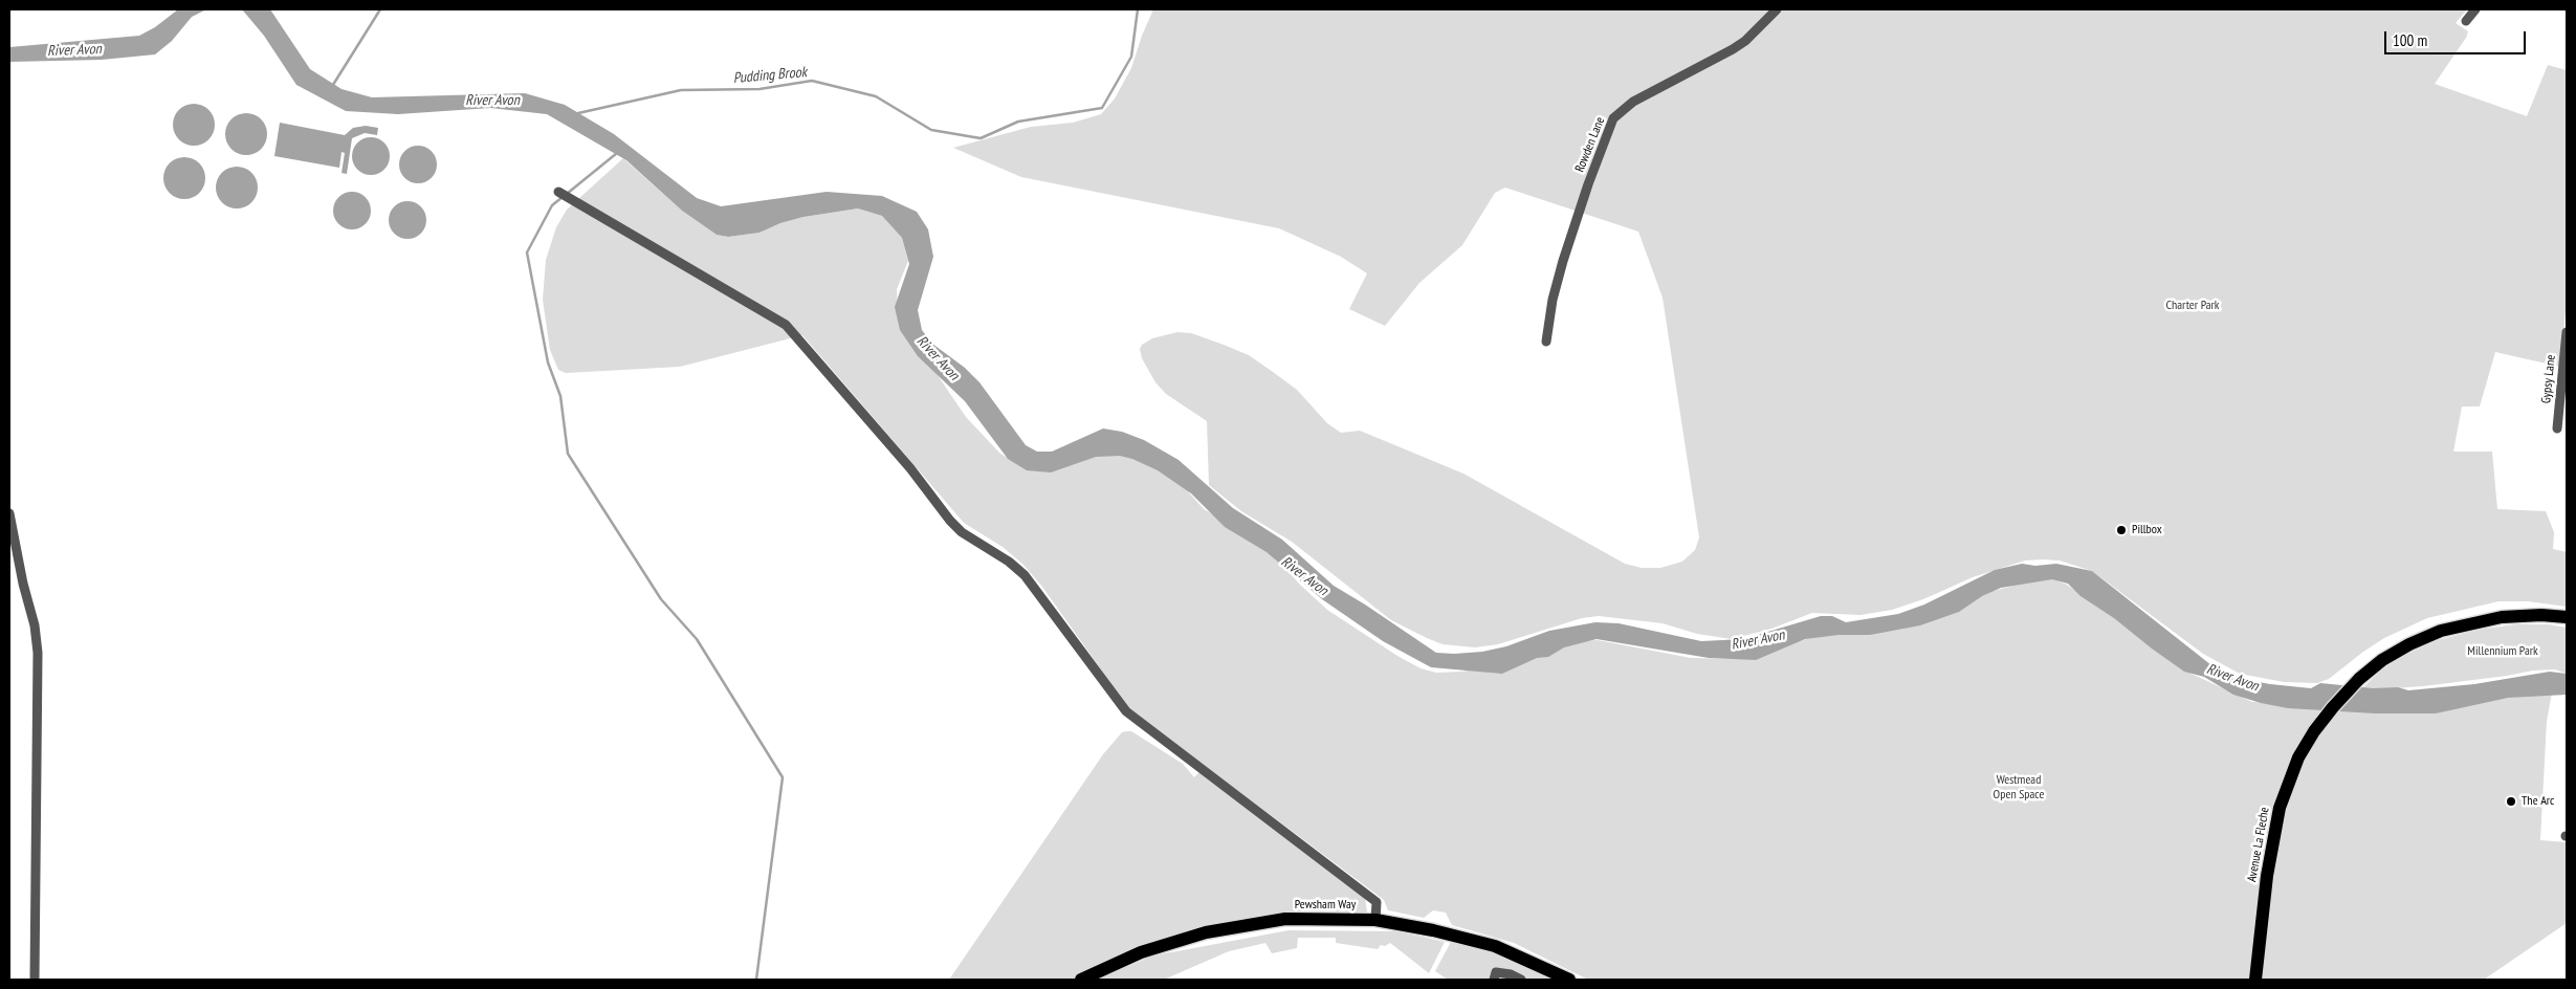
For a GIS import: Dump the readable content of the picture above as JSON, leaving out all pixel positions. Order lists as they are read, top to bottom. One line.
{"streets":{"main road":["Avenue La Fleche","Pewsham Way"],"street":["Rowden Lane","Gypsy Lane"]},"water":["River Avon","Pudding Brook"],"parks":["Charter Park","Millennium Park","Westmead Open Space"],"places":["Pillbox","The Arc"],"scale_bar":"100 m"}
